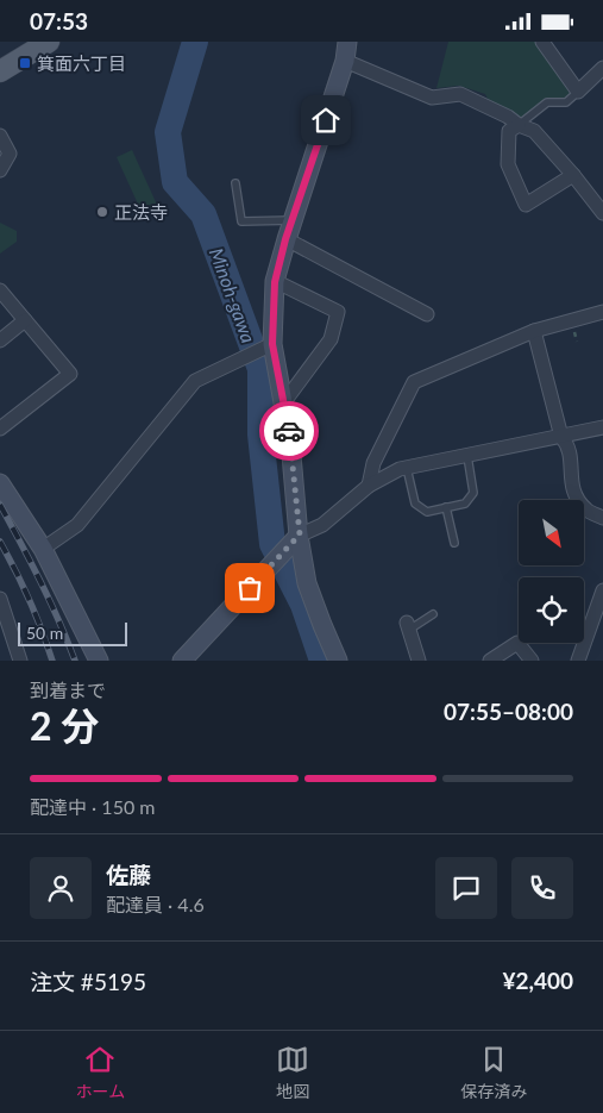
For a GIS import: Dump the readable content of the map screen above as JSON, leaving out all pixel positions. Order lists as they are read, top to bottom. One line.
{"water":["Minoh-gawa"],"places":{"transit":["箕面六丁目"],"other":["正法寺"]},"scale_bar":"50 m","north":"bottom right","page":{"status":"07:53","scale":"50 m","heading":["2 分","到着まで","07:55–08:00"],"panel":["佐藤","配達員 · 4.6","注文 #5195","¥2,400"],"bar":"配達中 · 150 m","tabs":["ホーム","地図","保存済み"]}}
